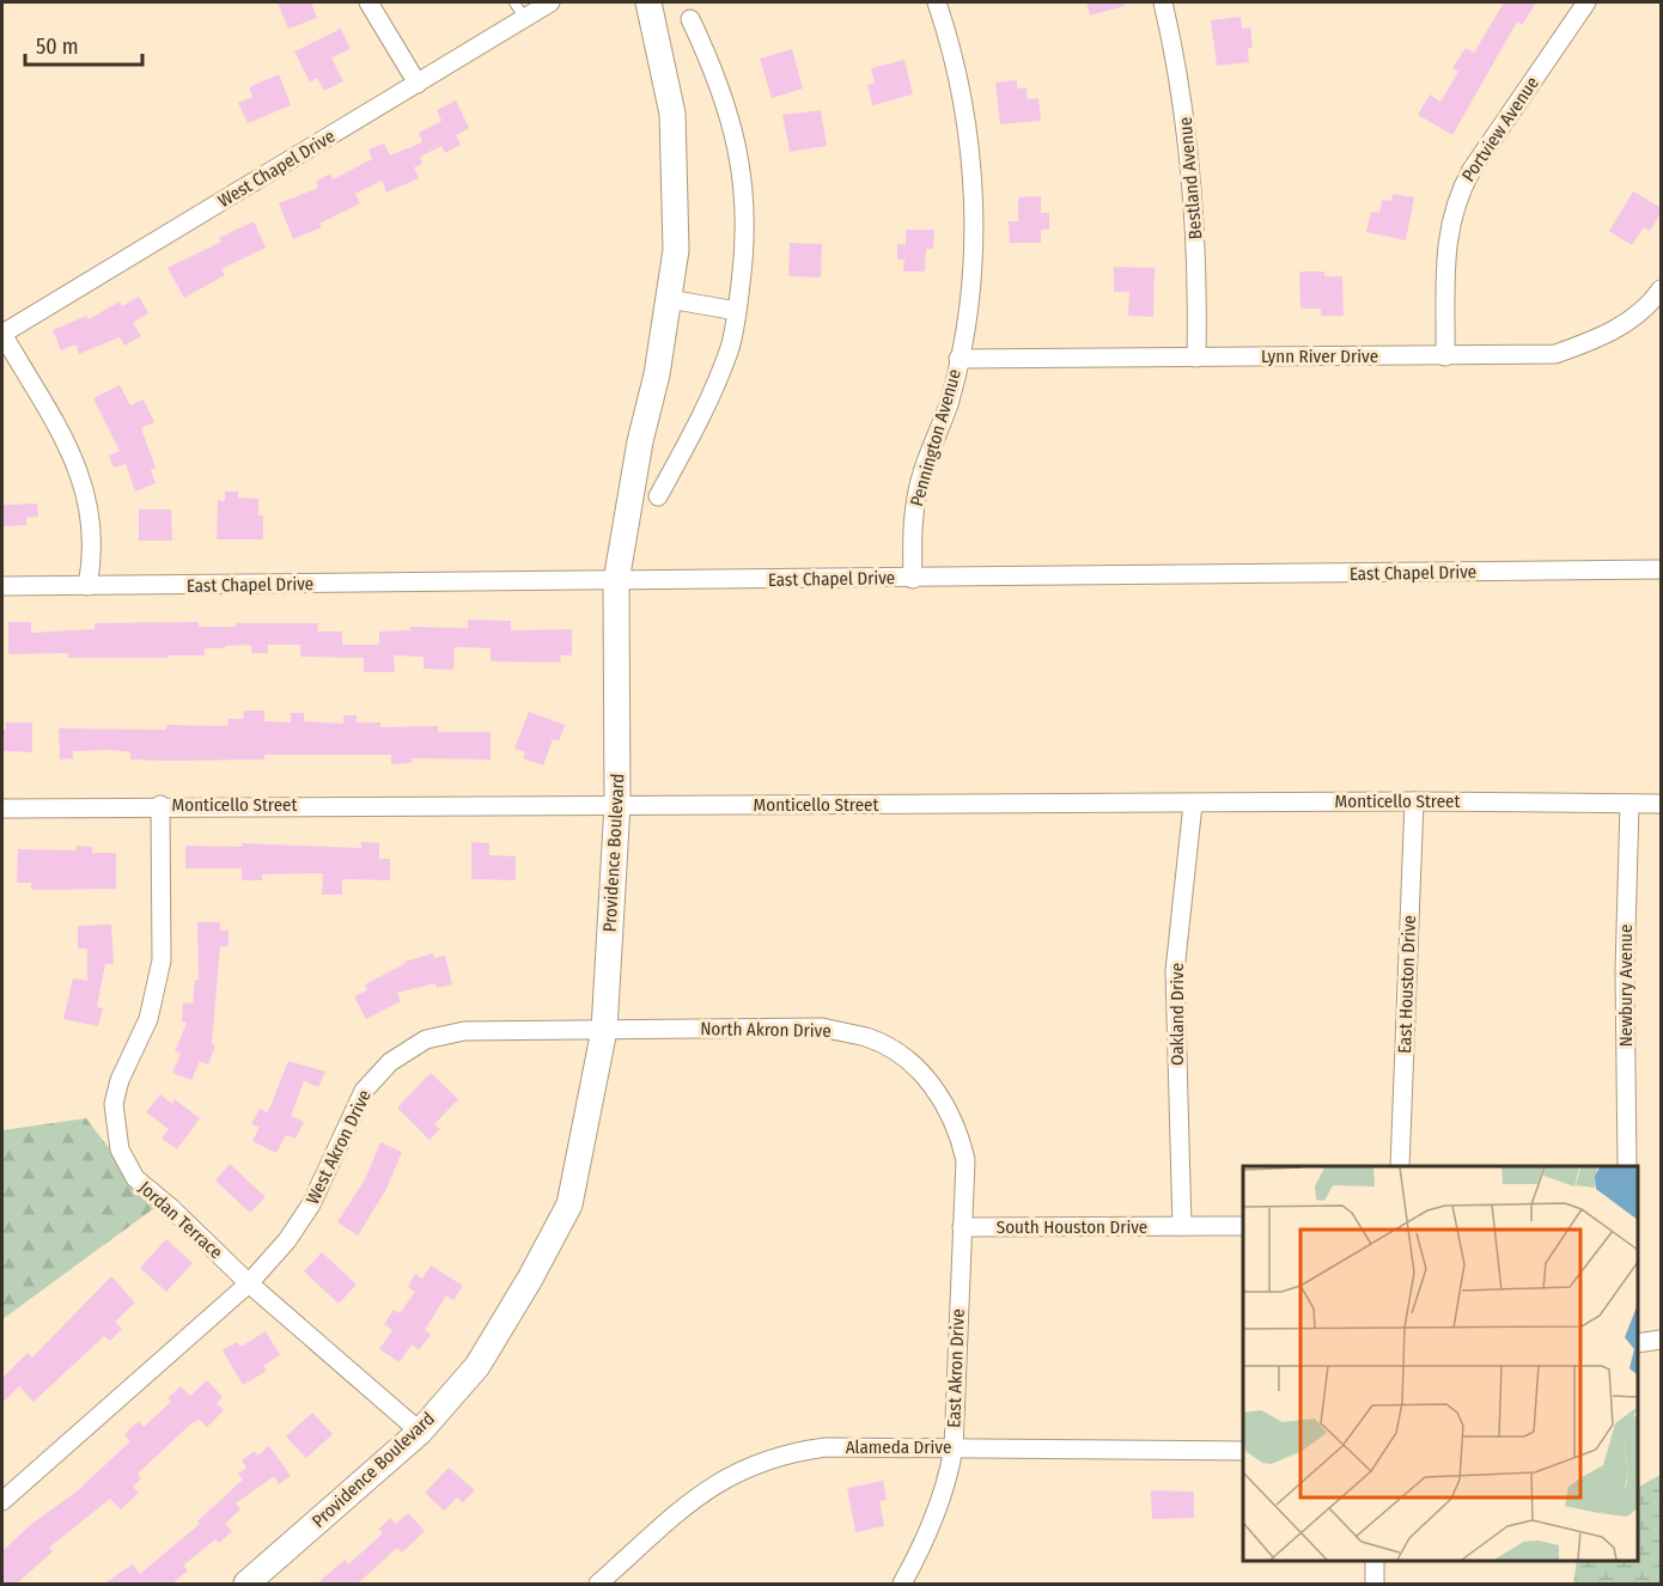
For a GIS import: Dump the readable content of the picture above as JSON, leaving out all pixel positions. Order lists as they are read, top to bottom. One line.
{"streets":{"main road":["Providence Boulevard"],"street":["Portview Avenue","West Chapel Drive","Bestland Avenue","Lynn River Drive","Pennington Avenue","East Chapel Drive","Monticello Street","East Houston Drive","Newbury Avenue","Oakland Drive","North Akron Drive","West Akron Drive","Jordan Terrace","South Houston Drive","East Akron Drive","Alameda Drive"]},"crossings":[["Portview Avenue","Lynn River Drive"],["Bestland Avenue","Lynn River Drive"],["Lynn River Drive","Pennington Avenue"],["Pennington Avenue","East Chapel Drive"],["East Chapel Drive","Providence Boulevard"],["Monticello Street","Providence Boulevard"],["Monticello Street","East Houston Drive"],["Monticello Street","Newbury Avenue"],["Monticello Street","Oakland Drive"],["Monticello Street","Jordan Terrace"],["Providence Boulevard","North Akron Drive"],["Providence Boulevard","West Akron Drive"],["Providence Boulevard","Jordan Terrace"],["Oakland Drive","South Houston Drive"],["North Akron Drive","West Akron Drive"],["North Akron Drive","South Houston Drive"],["North Akron Drive","East Akron Drive"],["West Akron Drive","Jordan Terrace"],["South Houston Drive","East Akron Drive"],["East Akron Drive","Alameda Drive"]],"scale_bar":"50 m"}
